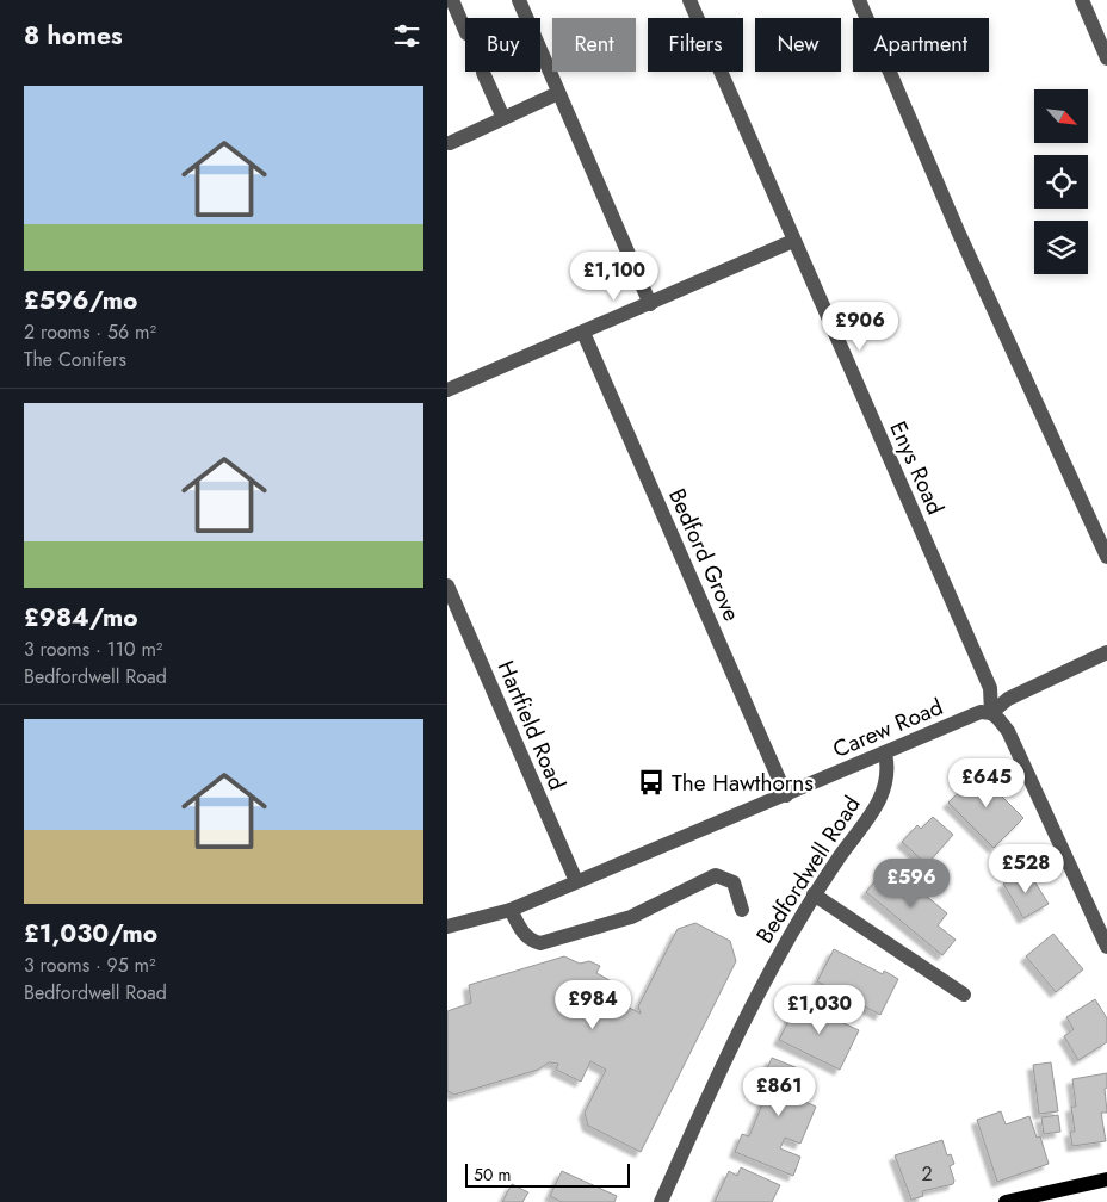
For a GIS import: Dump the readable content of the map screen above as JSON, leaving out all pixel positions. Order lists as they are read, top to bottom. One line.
{"streets":{"street":["Enys Road","Bedford Grove","Hartfield Road","Carew Road","Bedfordwell Road"]},"crossings":[["Enys Road","Carew Road"],["Bedford Grove","Carew Road"],["Hartfield Road","Carew Road"],["Carew Road","Bedfordwell Road"]],"places":{"bus stop":["The Hawthorns"]},"house_numbers":["2"],"scale_bar":"50 m","north":"bottom right","page":{"heading":"8 homes","chip":["Buy","Rent","Filters","New","Apartment"],"list":[{"name":"£596/mo","note":"2 rooms · 56 m² · The Conifers"},{"name":"£984/mo","note":"3 rooms · 110 m² · Bedfordwell Road"},{"name":"£1,030/mo","note":"3 rooms · 95 m² · Bedfordwell Road"}],"price":["£1,100","£906","£645","£528","£596","£984","£1,030","£861"],"scale":"50 m"}}
